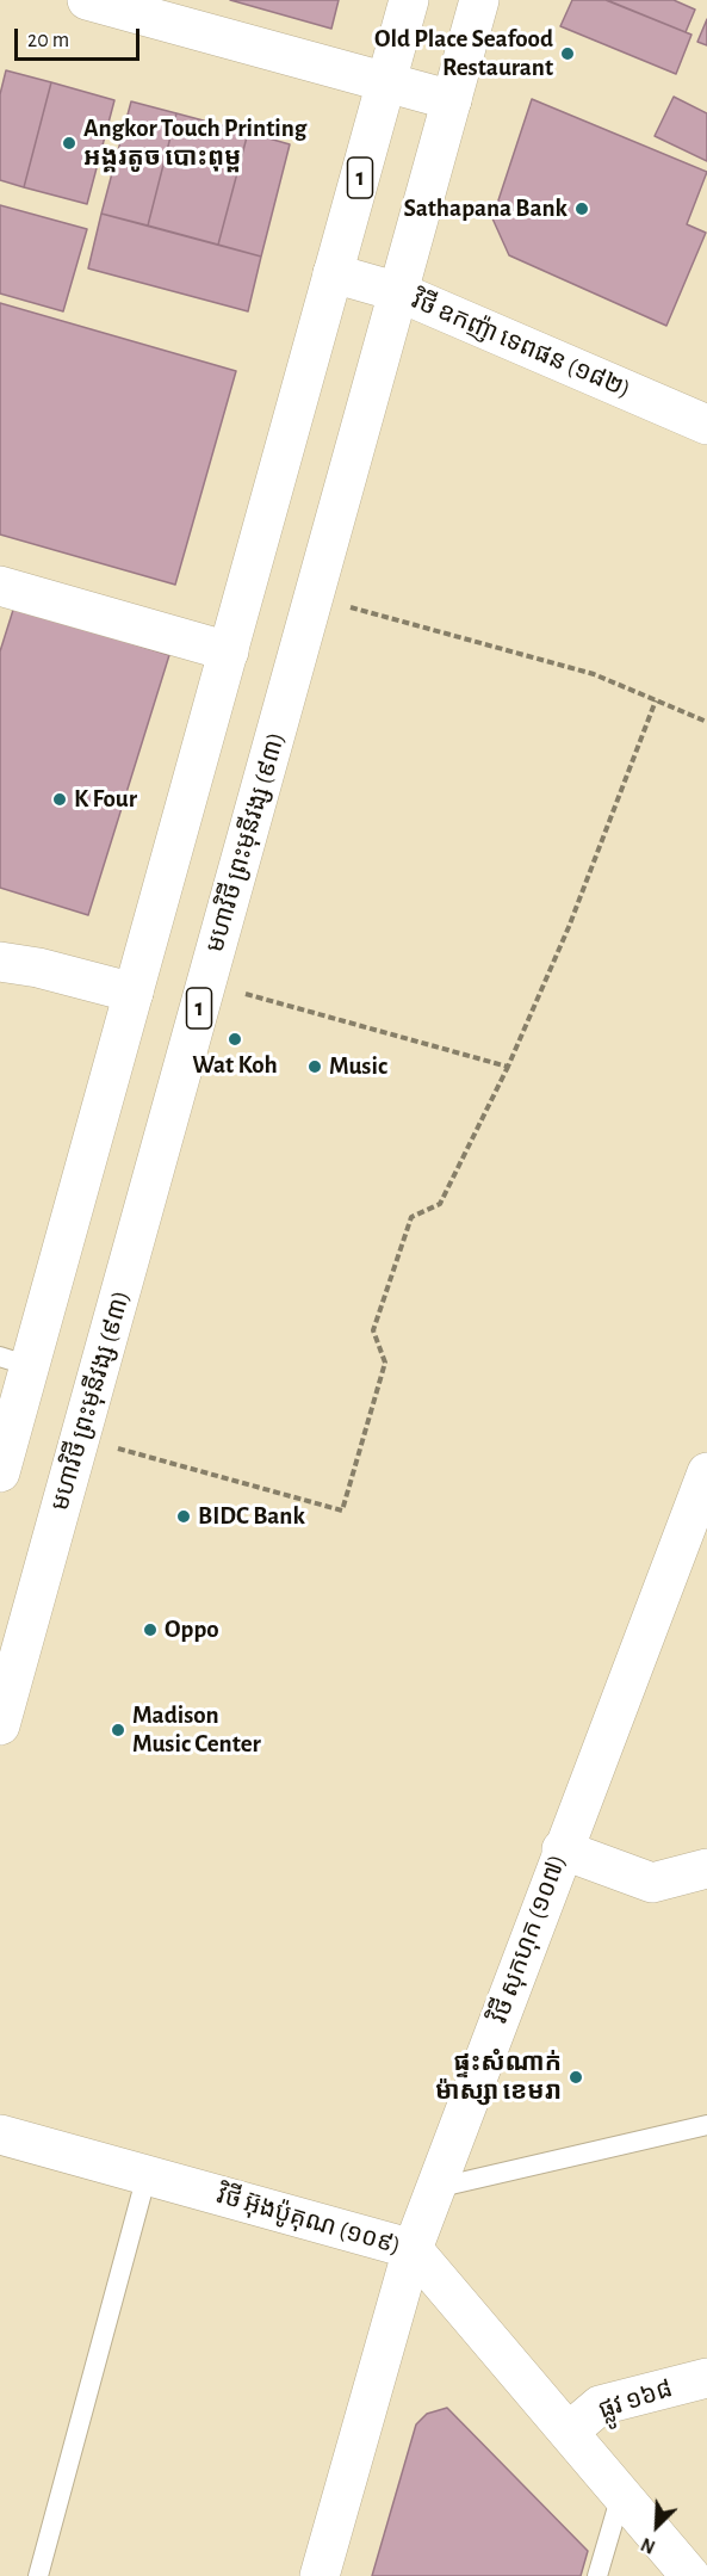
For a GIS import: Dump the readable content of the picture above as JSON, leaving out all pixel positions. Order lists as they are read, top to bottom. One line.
{"streets":{"main road":["1","វិថី ឧកញ៉ា ទេពផន (១៨២)","មហាវិថី ព្រះមុនីវង្ស (៩៣)","វិថី សុកហុក (១០៧)","វិថី អ៊ុងប៉ូគុណ (១០៩)","ផ្លូវ ១៦៨"]},"crossings":[["1","វិថី ឧកញ៉ា ទេពផន (១៨២)"],["វិថី ឧកញ៉ា ទេពផន (១៨២)","មហាវិថី ព្រះមុនីវង្ស (៩៣)"],["វិថី សុកហុក (១០៧)","វិថី អ៊ុងប៉ូគុណ (១០៩)"],["វិថី អ៊ុងប៉ូគុណ (១០៩)","ផ្លូវ ១៦៨"]],"places":["Old Place Seafood Restaurant","Angkor Touch Printing អង្គរតូច បោះពុម្ព","Sathapana Bank","K Four","Wat Koh","Music","BIDC Bank","Oppo","Madison Music Center","ផ្ទះសំណាក់ ម៉ាស្សា ខេមរា"],"scale_bar":"20 m","north":"bottom left"}
